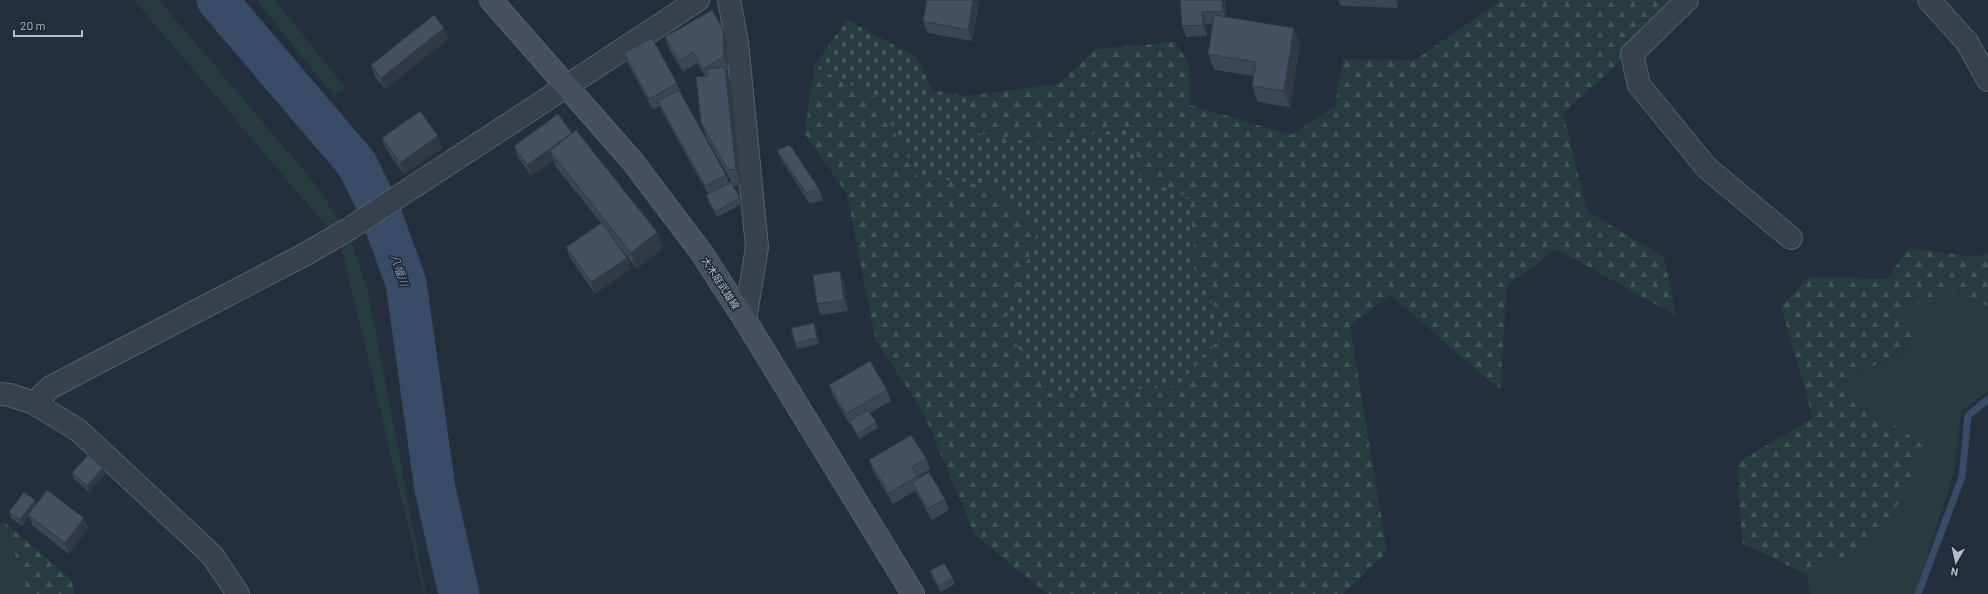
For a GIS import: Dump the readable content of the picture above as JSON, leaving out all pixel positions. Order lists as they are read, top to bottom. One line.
{"streets":{"main road":["大木庭武雄線"]},"water":["八幡川"],"scale_bar":"20 m","north":"bottom"}
